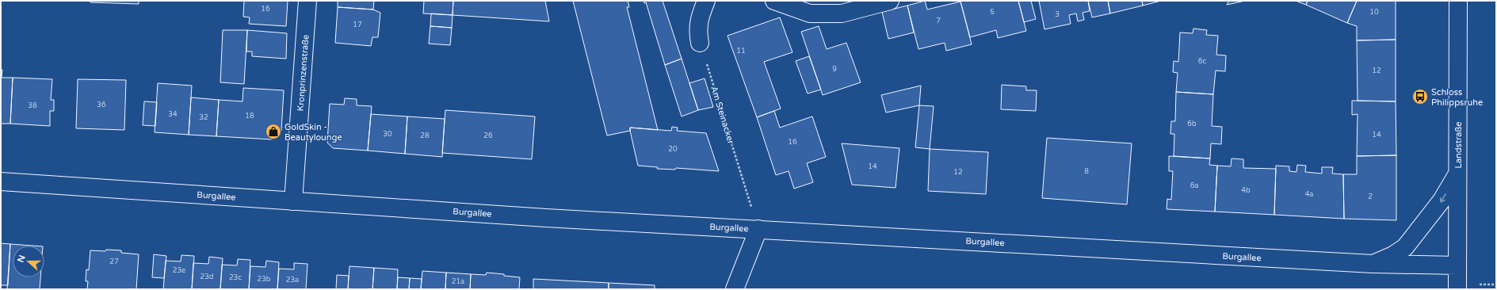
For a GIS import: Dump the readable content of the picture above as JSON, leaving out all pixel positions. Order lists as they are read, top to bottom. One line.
{"streets":{"street":["Kronprinzenstraße","Landstraße","Burgallee"],"path":["Am Steinacker"]},"crossings":[["Kronprinzenstraße","Burgallee"],["Am Steinacker","Burgallee"],["Landstraße","Burgallee"]],"places":{"bus stop":["Schloss Philippsruhe"],"shop":["GoldSkin - Beautylounge"]},"house_numbers":["16","5","10","3","7","17","11","6c","9","12","36","38","34","18","32","6b","30","14","28","26","16","20","14","8","12","6a","4b","4a","2","27","23e","23d","23c","23b","23a","21a"],"north":"left"}
